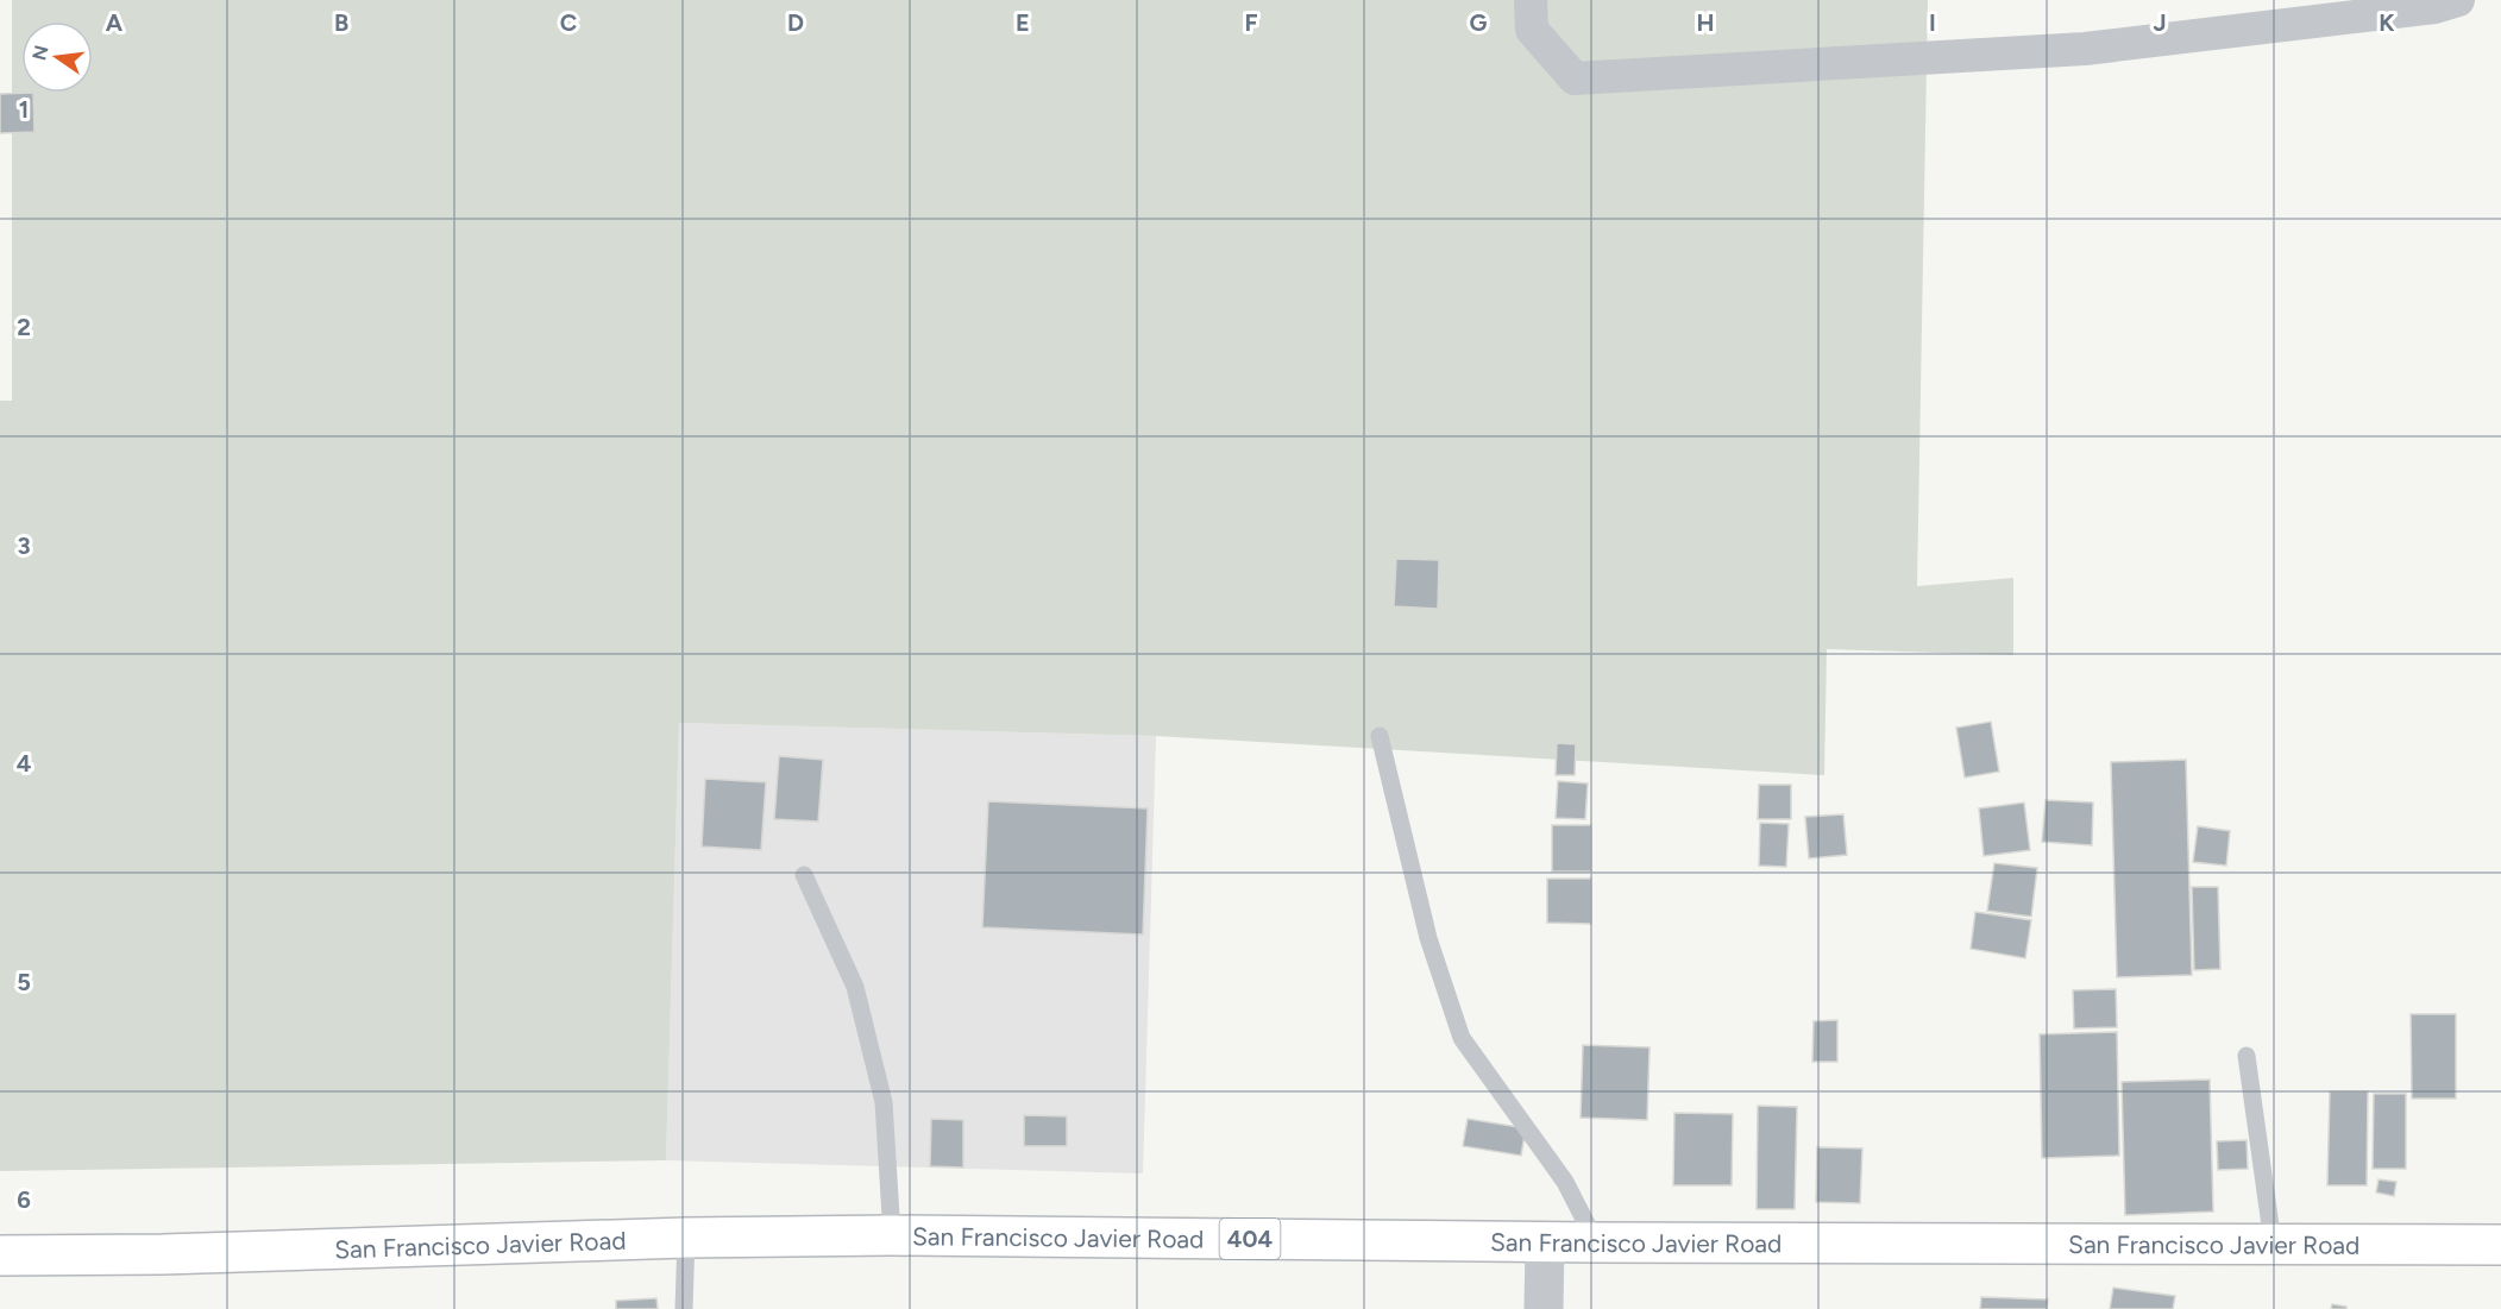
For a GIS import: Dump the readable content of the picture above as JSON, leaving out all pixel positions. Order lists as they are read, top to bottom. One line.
{"streets":{"main road":["San Francisco Javier Road","404"]},"north":"left","grid":{"columns":["A","B","C","D","E","F","G","H","I","J","K"],"rows":["1","2","3","4","5","6"]}}
